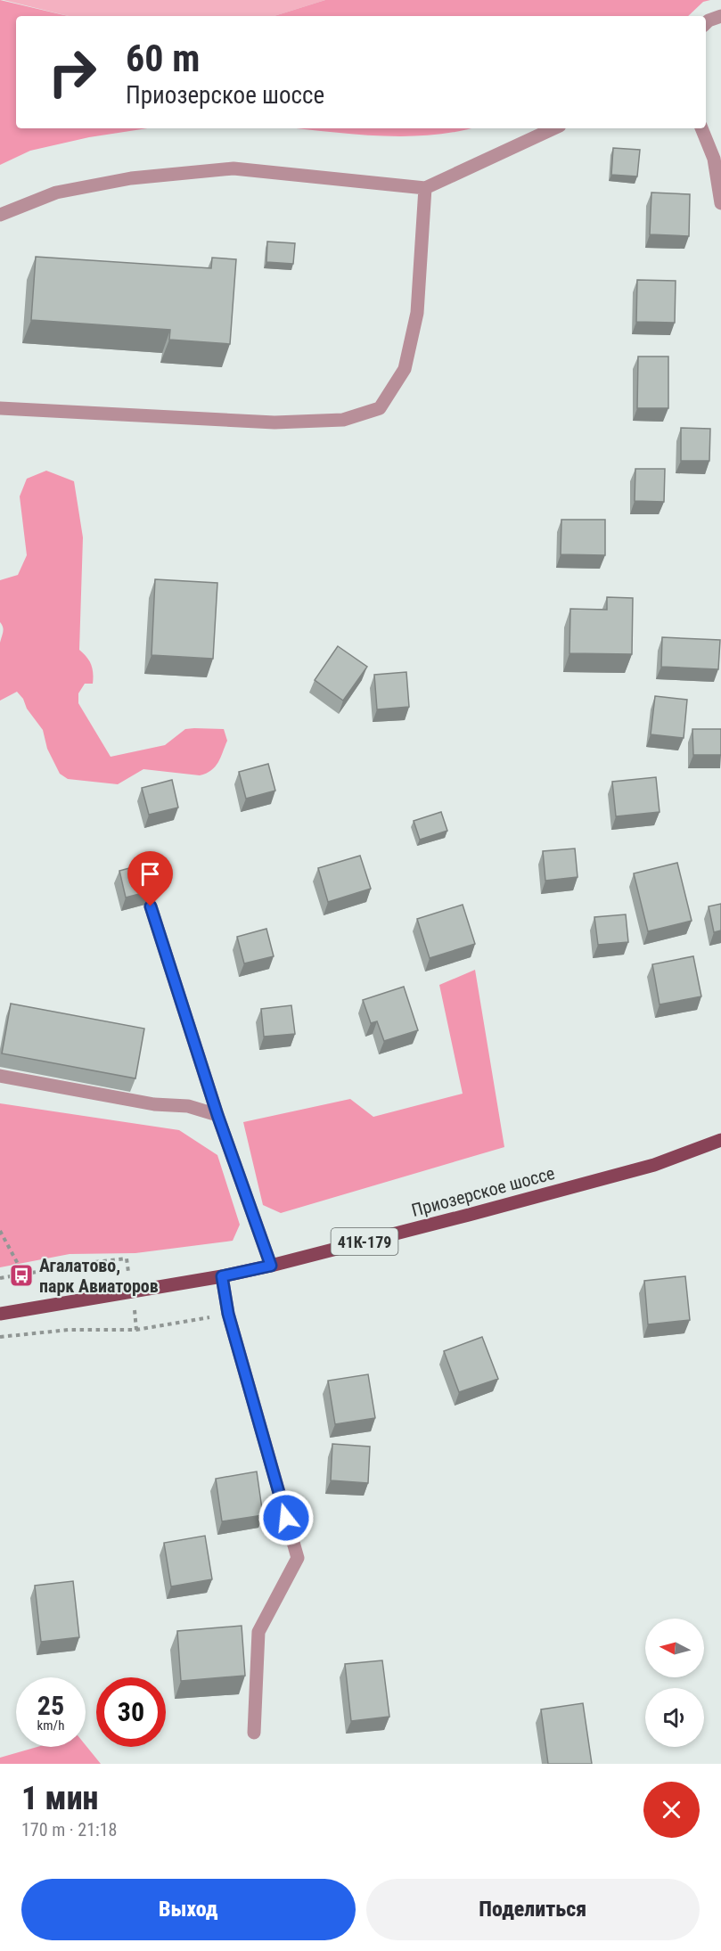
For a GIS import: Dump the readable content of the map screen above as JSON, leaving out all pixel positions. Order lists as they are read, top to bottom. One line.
{"streets":{"main road":["Приозерское шоссе","41К-179"]},"places":{"bus stop":["Агалатово, парк Авиаторов"]},"north":"left","page":{"turn":["60 m","Приозерское шоссе"],"speed":"25 km/h","limit":"30","heading":["1 мин","170 m · 21:18"],"buttons":["Выход","Поделиться"]}}
